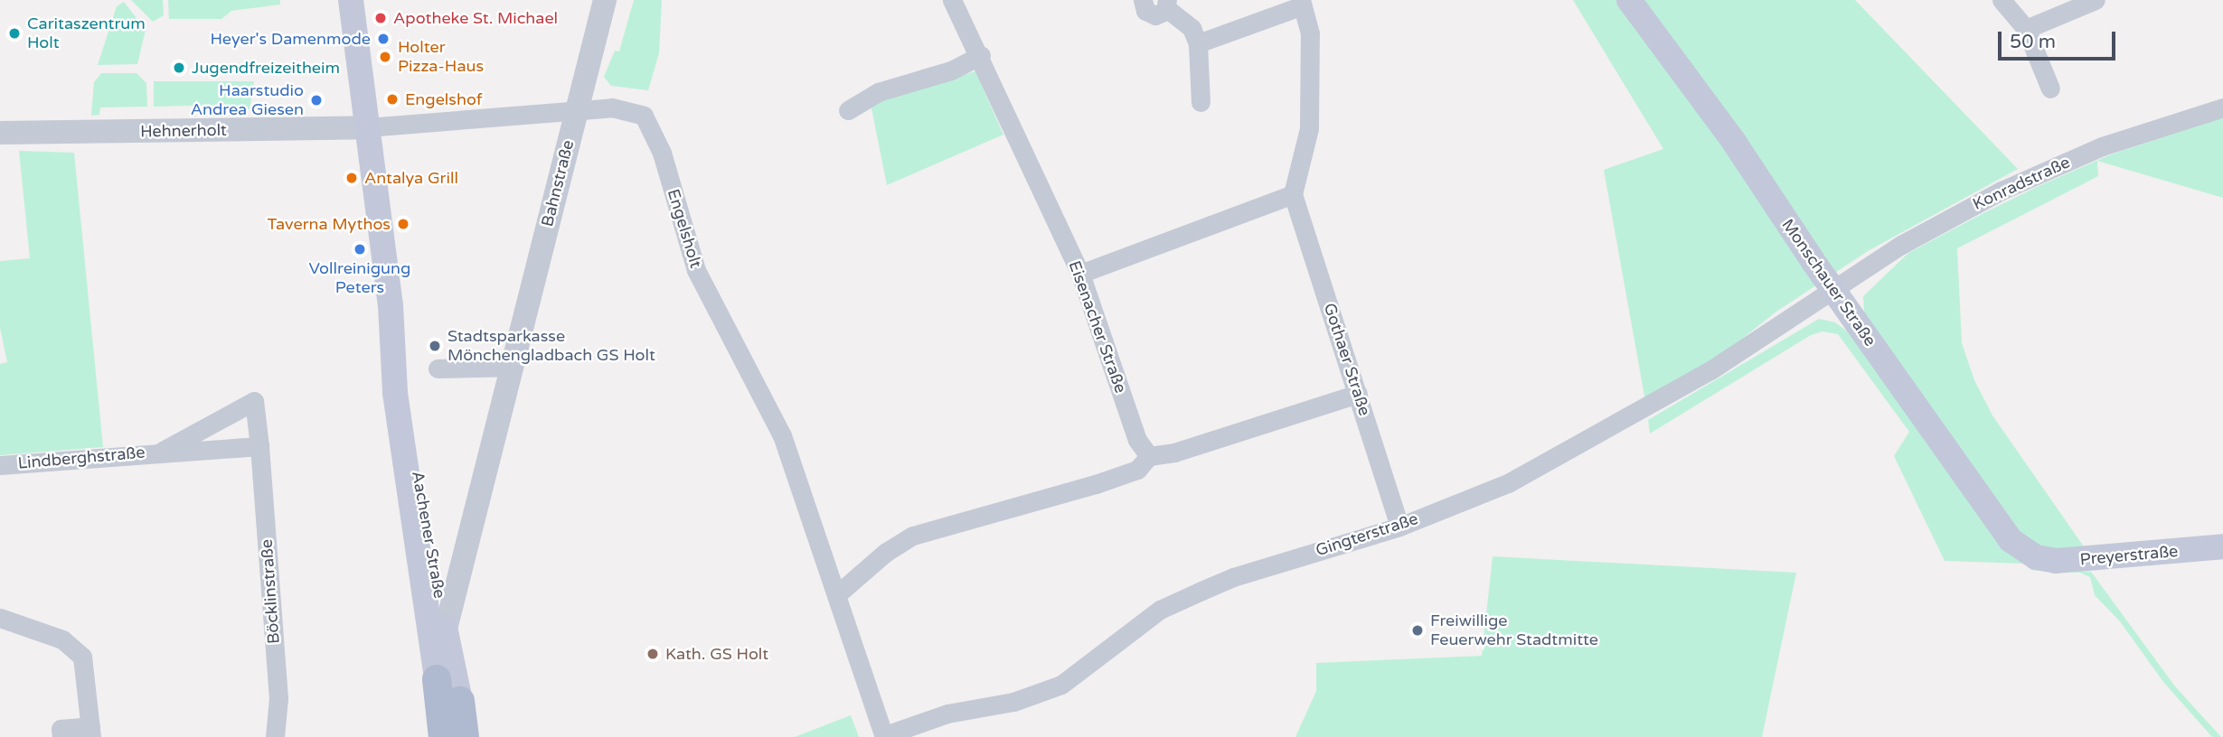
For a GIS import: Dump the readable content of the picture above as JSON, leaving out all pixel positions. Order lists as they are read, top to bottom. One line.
{"streets":{"main road":["Monschauer Straße","Aachener Straße","Preyerstraße"],"street":["Hehnerholt","Bahnstraße","Konradstraße","Engelsholt","Eisenacher Straße","Gothaer Straße","Lindberghstraße","Gingterstraße","Böcklinstraße"]},"crossings":[["Hehnerholt","Engelsholt"],["Hehnerholt","Aachener Straße"],["Bahnstraße","Engelsholt"],["Bahnstraße","Aachener Straße"],["Konradstraße","Monschauer Straße"],["Konradstraße","Gingterstraße"],["Engelsholt","Aachener Straße"],["Engelsholt","Gingterstraße"],["Monschauer Straße","Gingterstraße"],["Monschauer Straße","Preyerstraße"],["Gothaer Straße","Gingterstraße"],["Lindberghstraße","Böcklinstraße"]],"places":["Apotheke St. Michael","Caritaszentrum Holt","Heyer's Damenmode","Holter Pizza-Haus","Jugendfreizeitheim","Engelshof","Haarstudio Andrea Giesen","Antalya Grill","Taverna Mythos","Vollreinigung Peters","Stadtsparkasse Mönchengladbach GS Holt","Freiwillige Feuerwehr Stadtmitte","Kath. GS Holt"],"scale_bar":"50 m"}
